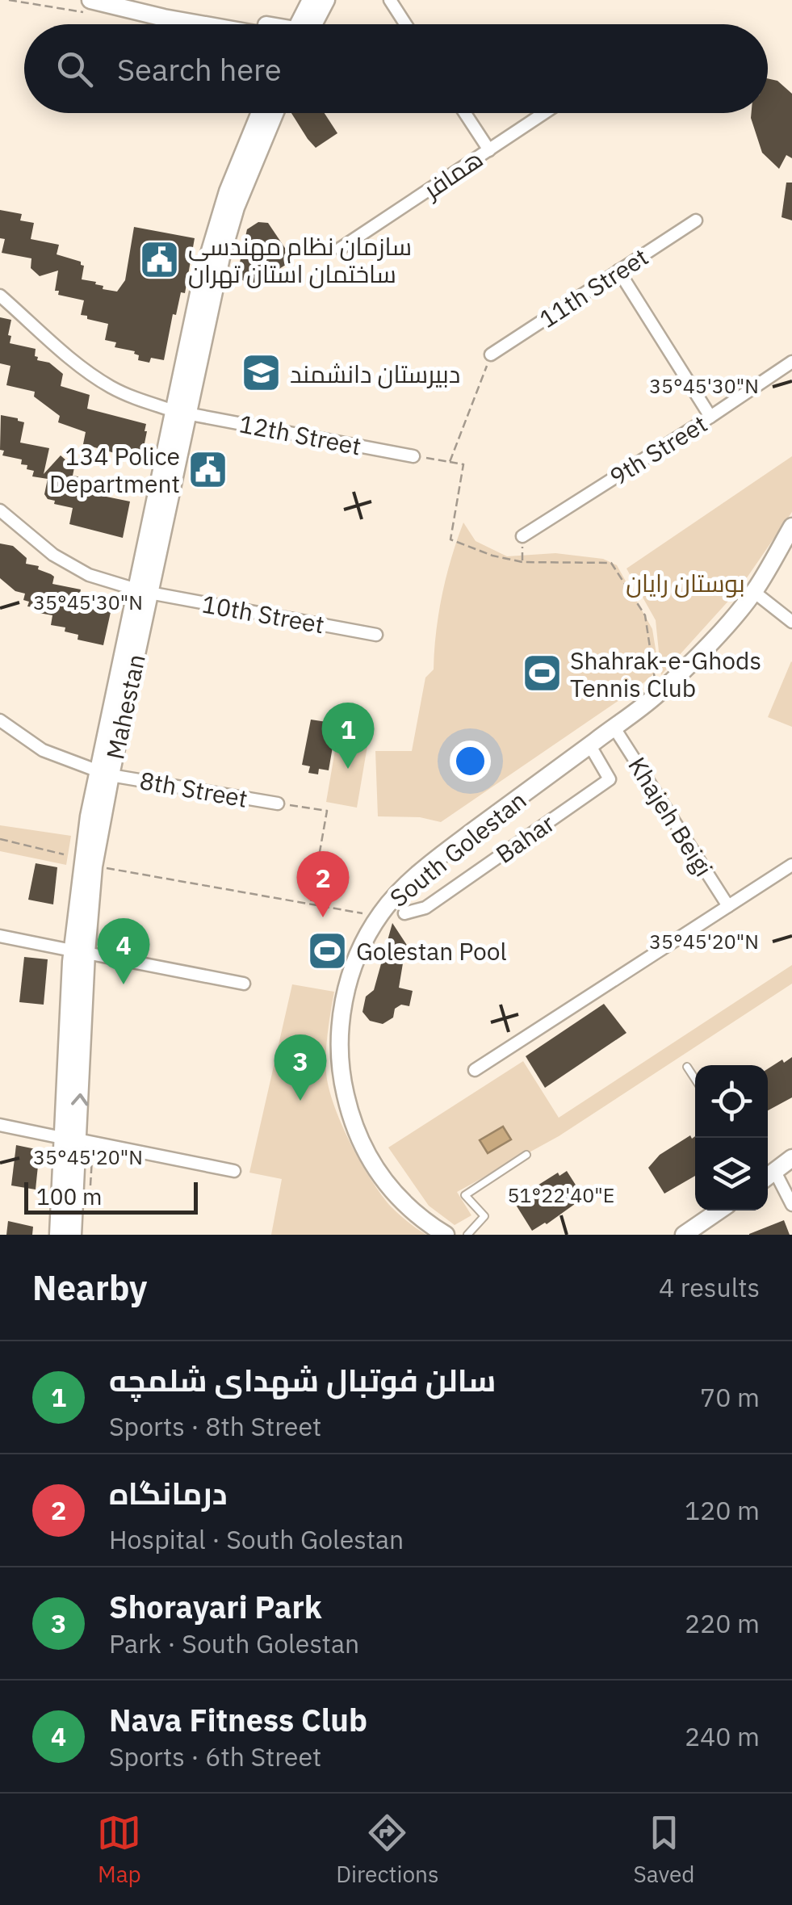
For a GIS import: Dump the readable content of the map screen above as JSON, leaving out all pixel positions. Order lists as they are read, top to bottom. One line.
{"streets":{"street":["همافر","11th Street","12th Street","9th Street","10th Street","Mahestan","8th Street","Khajeh Beigi","Bahar","South Golestan"]},"crossings":[["12th Street","Mahestan"],["10th Street","Mahestan"],["Mahestan","8th Street"],["Khajeh Beigi","South Golestan"],["Bahar","South Golestan"]],"parks":["بوستان رایان"],"places":{"public building":["سازمان نظام مهندسی ساختمان استان تهران","134 Police Department"],"school or university":["دبیرستان دانشمند"],"sports":["Shahrak-e-Ghods Tennis Club","Golestan Pool"]},"scale_bar":"100 m","page":{"search":"Search here","pins":["1","2","4","3"],"scale":"100 m","heading":["Nearby","4 results"],"list":[{"mark":"1","name":"سالن فوتبال شهدای شلمچه","note":"Sports · 8th Street","value":"70 m"},{"mark":"2","name":"درمانگاه","note":"Hospital · South Golestan","value":"120 m"},{"mark":"3","name":"Shorayari Park","note":"Park · South Golestan","value":"220 m"},{"mark":"4","name":"Nava Fitness Club","note":"Sports · 6th Street","value":"240 m"}],"nav":["Map","Directions","Saved"]},"coordinates":["35°45'30\"N","35°45'20\"N","51°22'40\"E"]}
